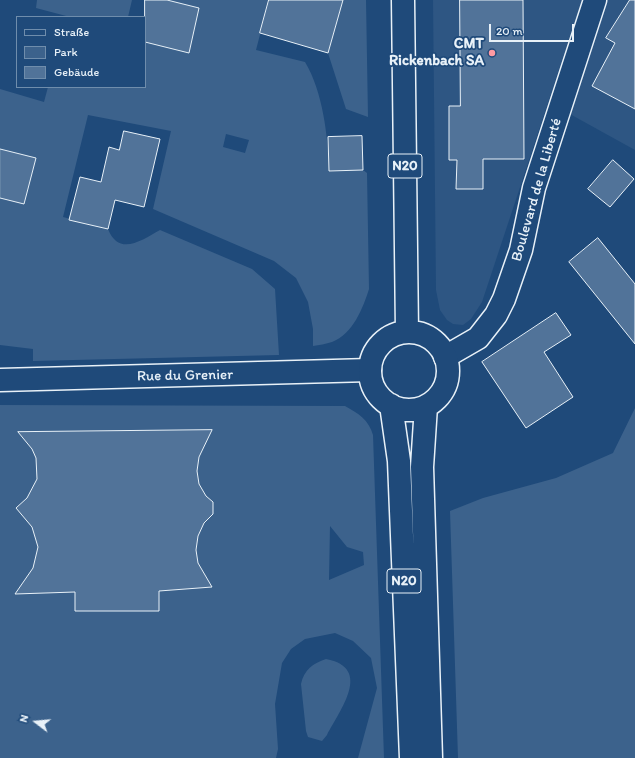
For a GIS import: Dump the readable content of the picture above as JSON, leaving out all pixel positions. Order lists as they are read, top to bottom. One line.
{"streets":{"main road":["N20","Boulevard de la Liberté","Rue du Grenier"]},"crossings":[["N20","Boulevard de la Liberté"],["N20","Rue du Grenier"],["Boulevard de la Liberté","Rue du Grenier"]],"places":["CMT Rickenbach SA"],"legend":["Straße","Park","Gebäude"],"scale_bar":"20 m","north":"left"}
